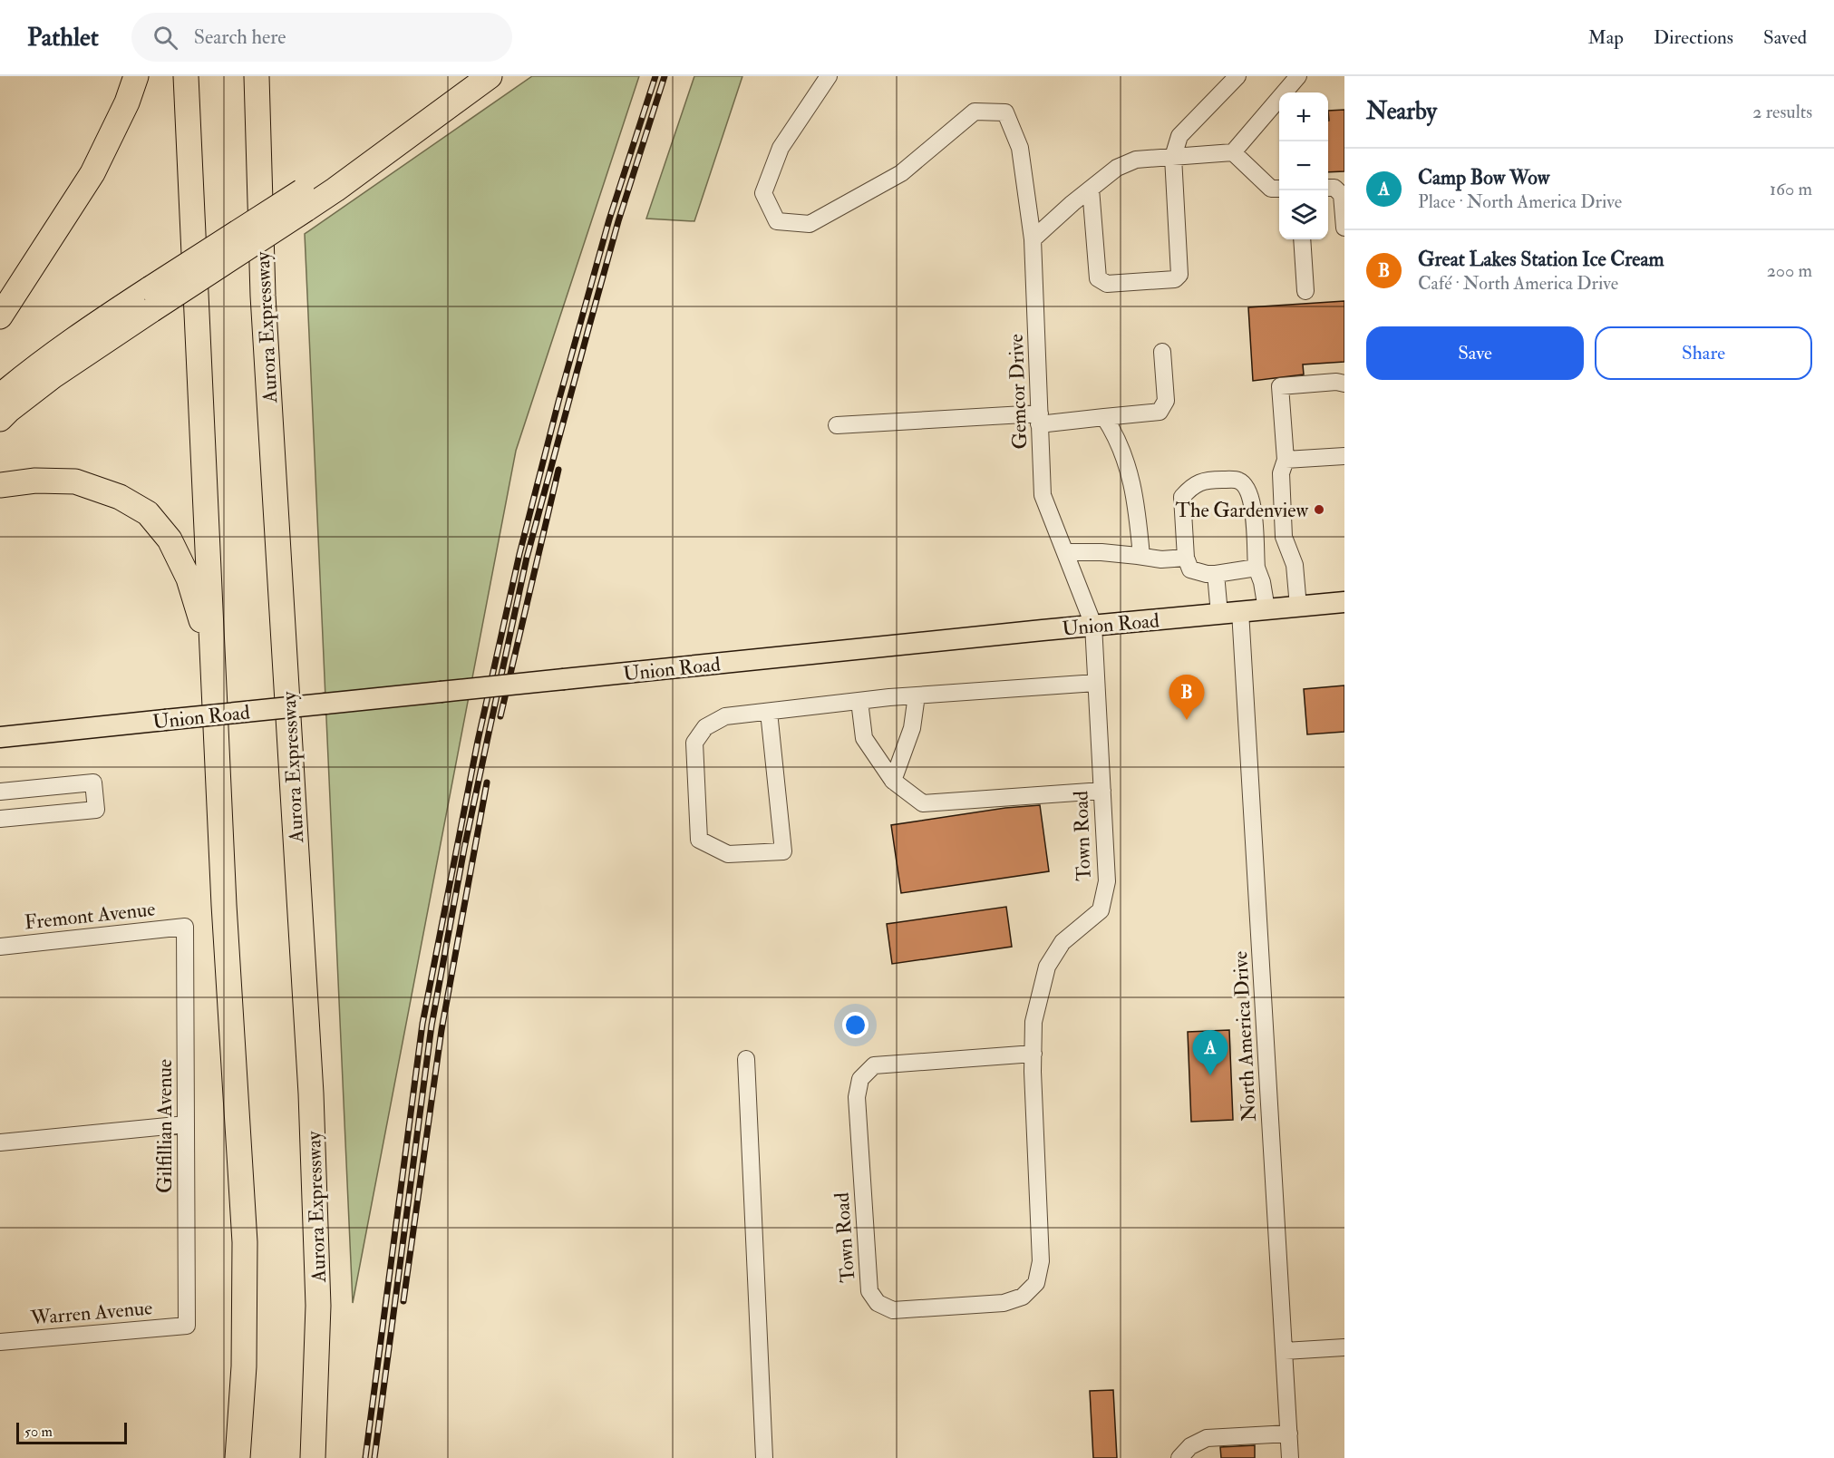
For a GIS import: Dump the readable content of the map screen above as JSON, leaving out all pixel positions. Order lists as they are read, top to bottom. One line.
{"streets":{"highway":["Aurora Expressway"],"main road":["Union Road"],"street":["Gemcor Drive","Town Road","Fremont Avenue","North America Drive","Gilfillian Avenue","Warren Avenue"]},"crossings":[["Gemcor Drive","Union Road"],["Gemcor Drive","Town Road"],["Union Road","Town Road"],["Union Road","North America Drive"],["Fremont Avenue","Gilfillian Avenue"],["Gilfillian Avenue","Warren Avenue"]],"places":["The Gardenview"],"scale_bar":"50 m","page":{"header":"Pathlet","search":"Search here","nav":["Map","Directions","Saved"],"heading":["Nearby","2 results"],"map_buttons":["+","−"],"list":[{"mark":"A","name":"Camp Bow Wow","note":"Place · North America Drive","value":"160 m"},{"mark":"B","name":"Great Lakes Station Ice Cream","note":"Café · North America Drive","value":"200 m"}],"buttons":["Save","Share"],"pins":["B","A"],"scale":"50 m"}}
